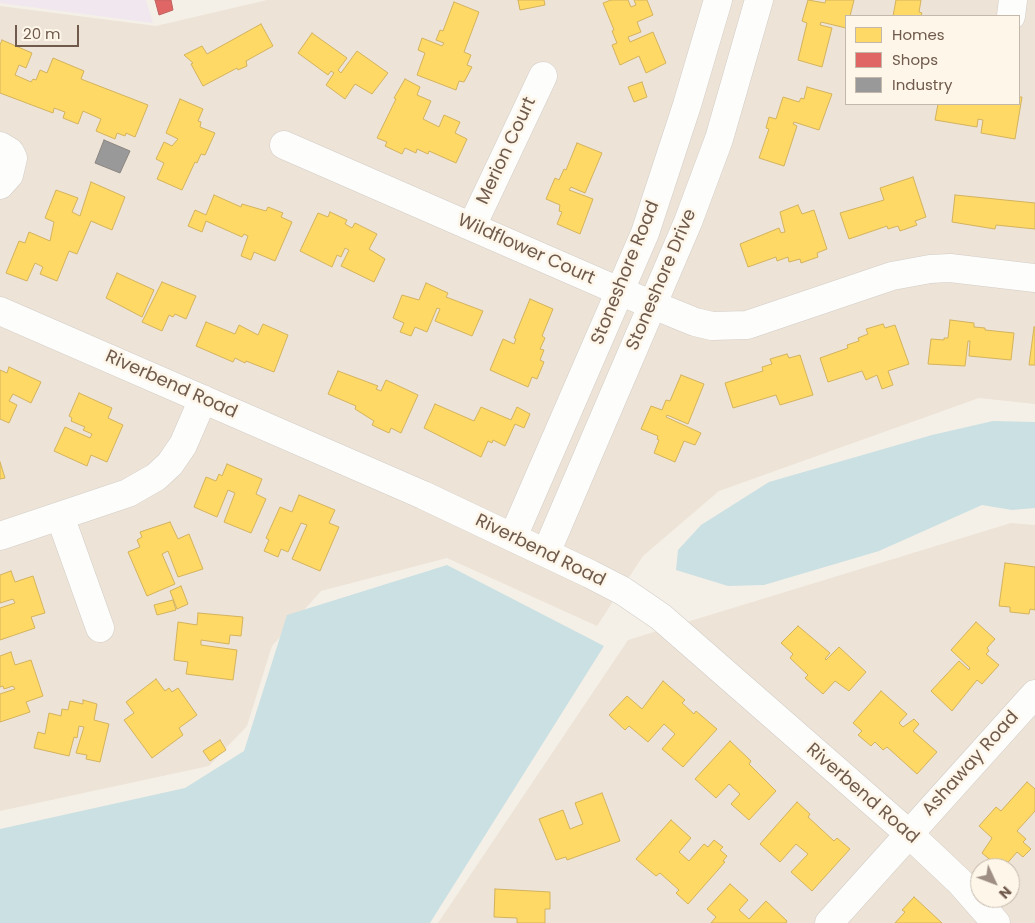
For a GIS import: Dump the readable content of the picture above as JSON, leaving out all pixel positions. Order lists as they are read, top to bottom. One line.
{"streets":{"street":["Merion Court","Wildflower Court","Stoneshore Road","Stoneshore Drive","Riverbend Road","Ashaway Road"]},"crossings":[["Merion Court","Wildflower Court"],["Wildflower Court","Stoneshore Road"],["Wildflower Court","Stoneshore Drive"],["Stoneshore Road","Riverbend Road"],["Stoneshore Drive","Riverbend Road"],["Riverbend Road","Ashaway Road"]],"legend":["Homes","Shops","Industry"],"scale_bar":"20 m","north":"bottom right"}
